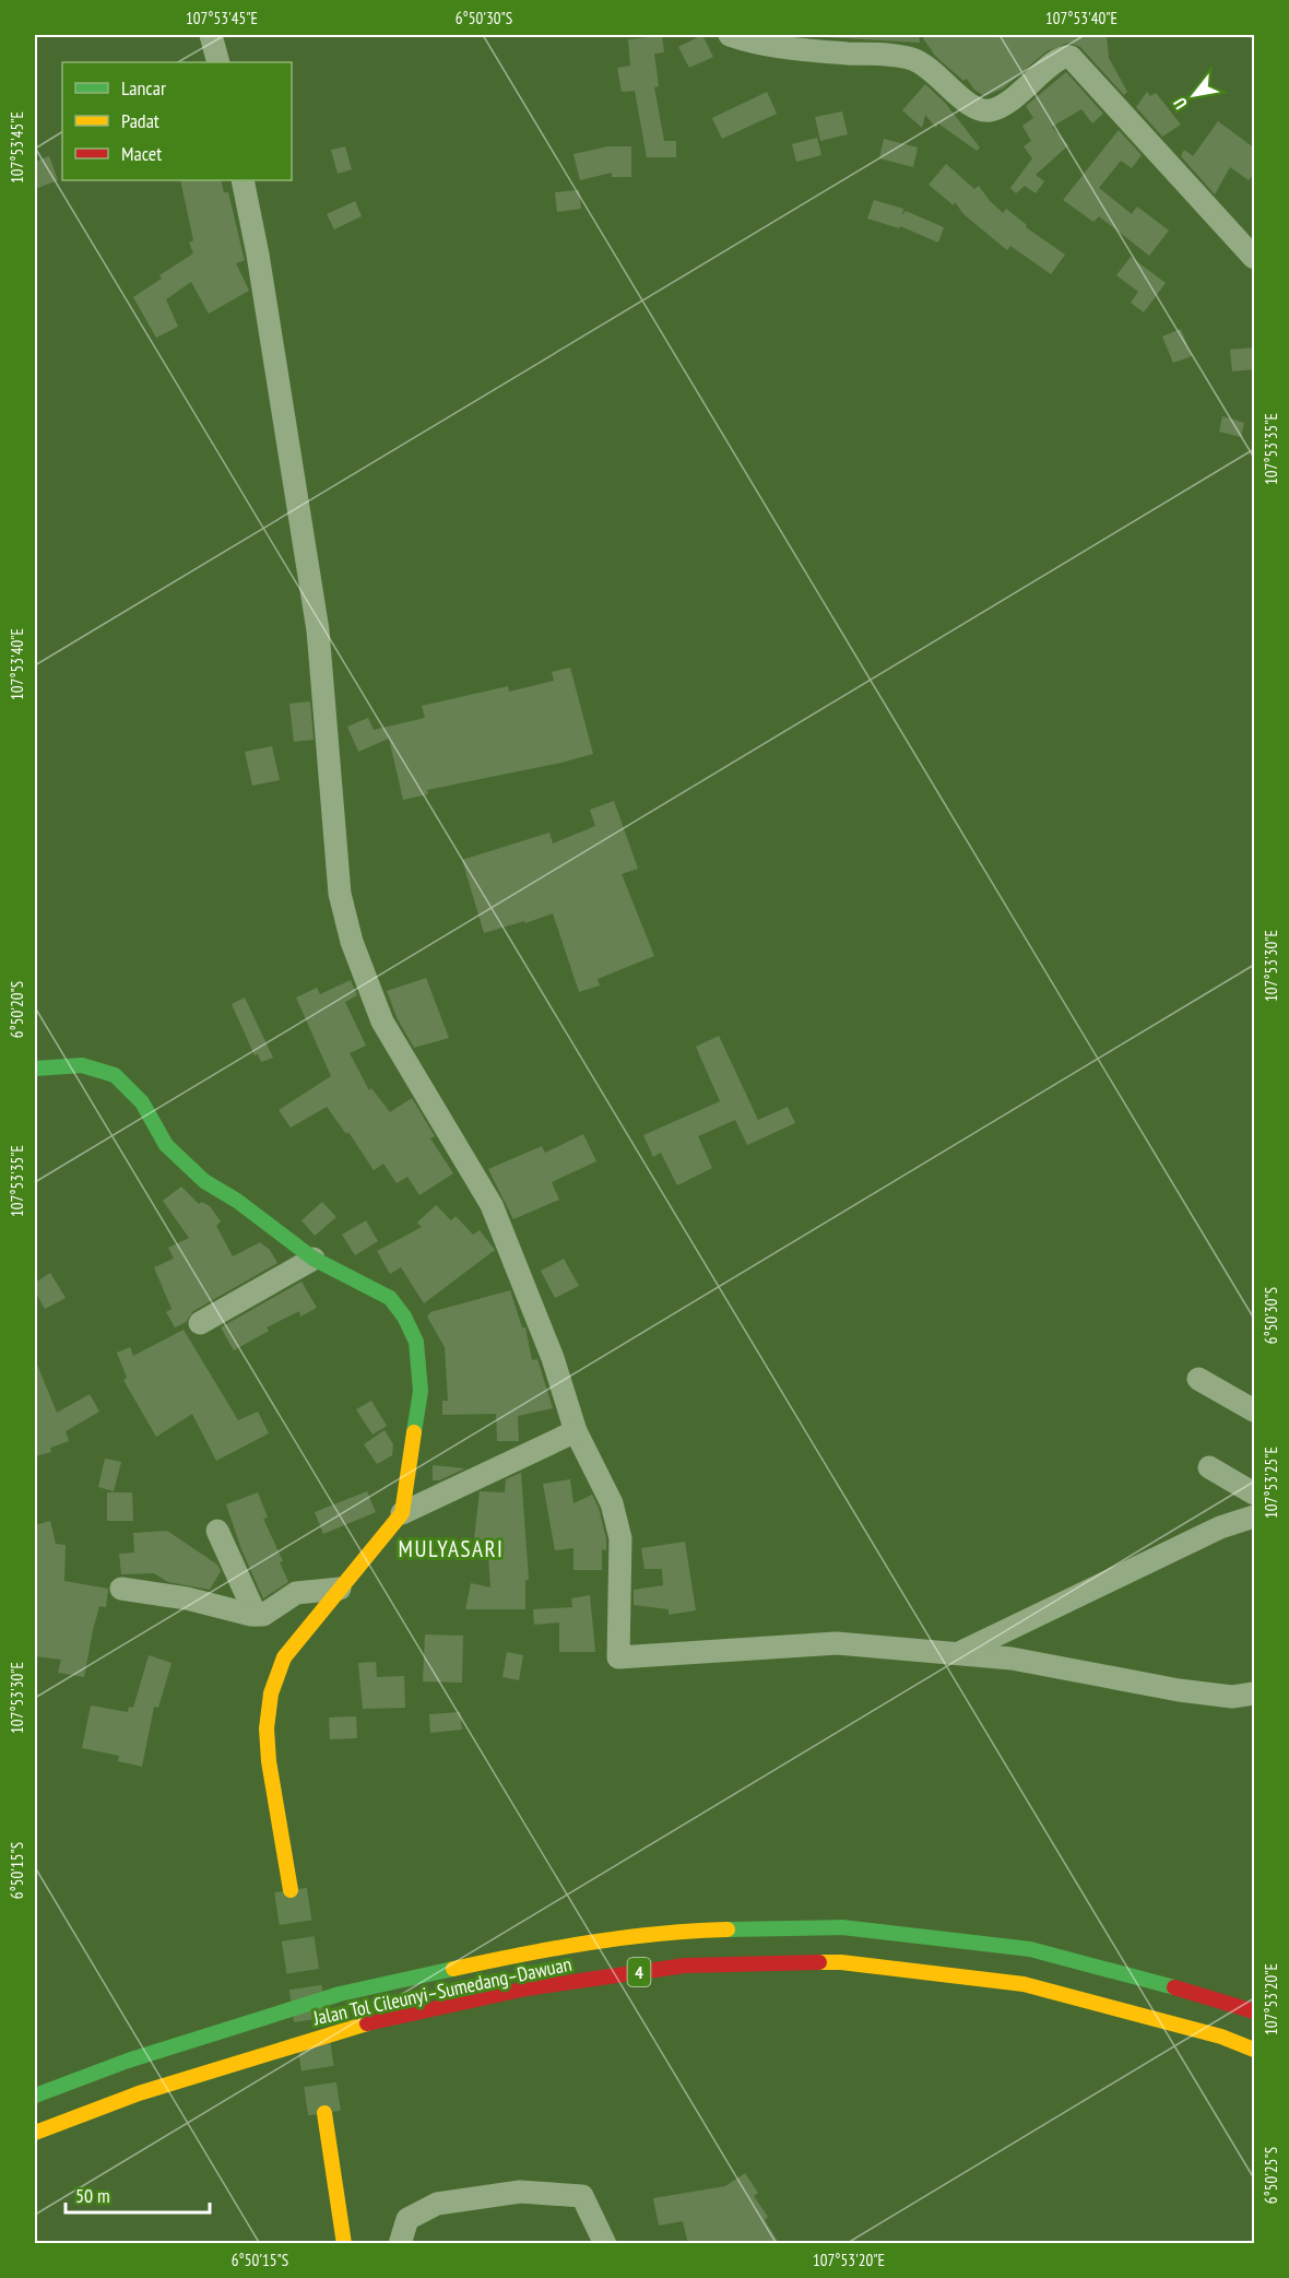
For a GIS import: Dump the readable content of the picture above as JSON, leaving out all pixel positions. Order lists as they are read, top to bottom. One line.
{"streets":{"main road":["4","Jalan Tol Cileunyi–Sumedang–Dawuan"]},"districts":["MULYASARI"],"legend":["Lancar","Padat","Macet"],"scale_bar":"50 m","north":"bottom left","coordinates":["107°53'45\"E","6°50'30\"S","107°53'40\"E","107°53'35\"E","107°53'30\"E","6°50'20\"S","107°53'25\"E","6°50'15\"S","107°53'20\"E","6°50'25\"S"]}
